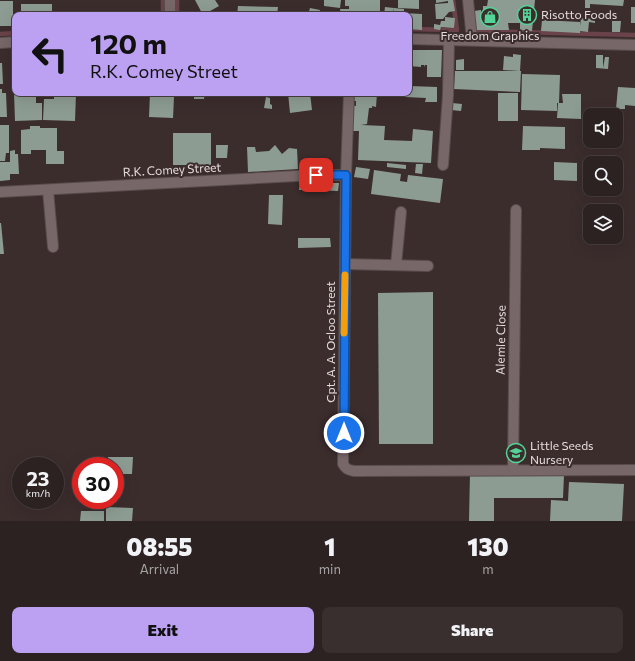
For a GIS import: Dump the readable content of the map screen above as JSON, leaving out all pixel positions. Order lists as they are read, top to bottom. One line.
{"streets":{"street":["R.K. Comey Street","Alemle Close","Cpt. A. A. Ocloo Street"]},"crossings":[["R.K. Comey Street","Cpt. A. A. Ocloo Street"],["Alemle Close","Cpt. A. A. Ocloo Street"]],"places":{"building":["Risotto Foods"],"shop":["Freedom Graphics"],"school or university":["Little Seeds Nursery"]},"page":{"turn":["120 m","R.K. Comey Street"],"speed":"23 km/h","limit":"30","eta":["08:55","Arrival","1","min","130","m"],"buttons":["Exit","Share"]}}
